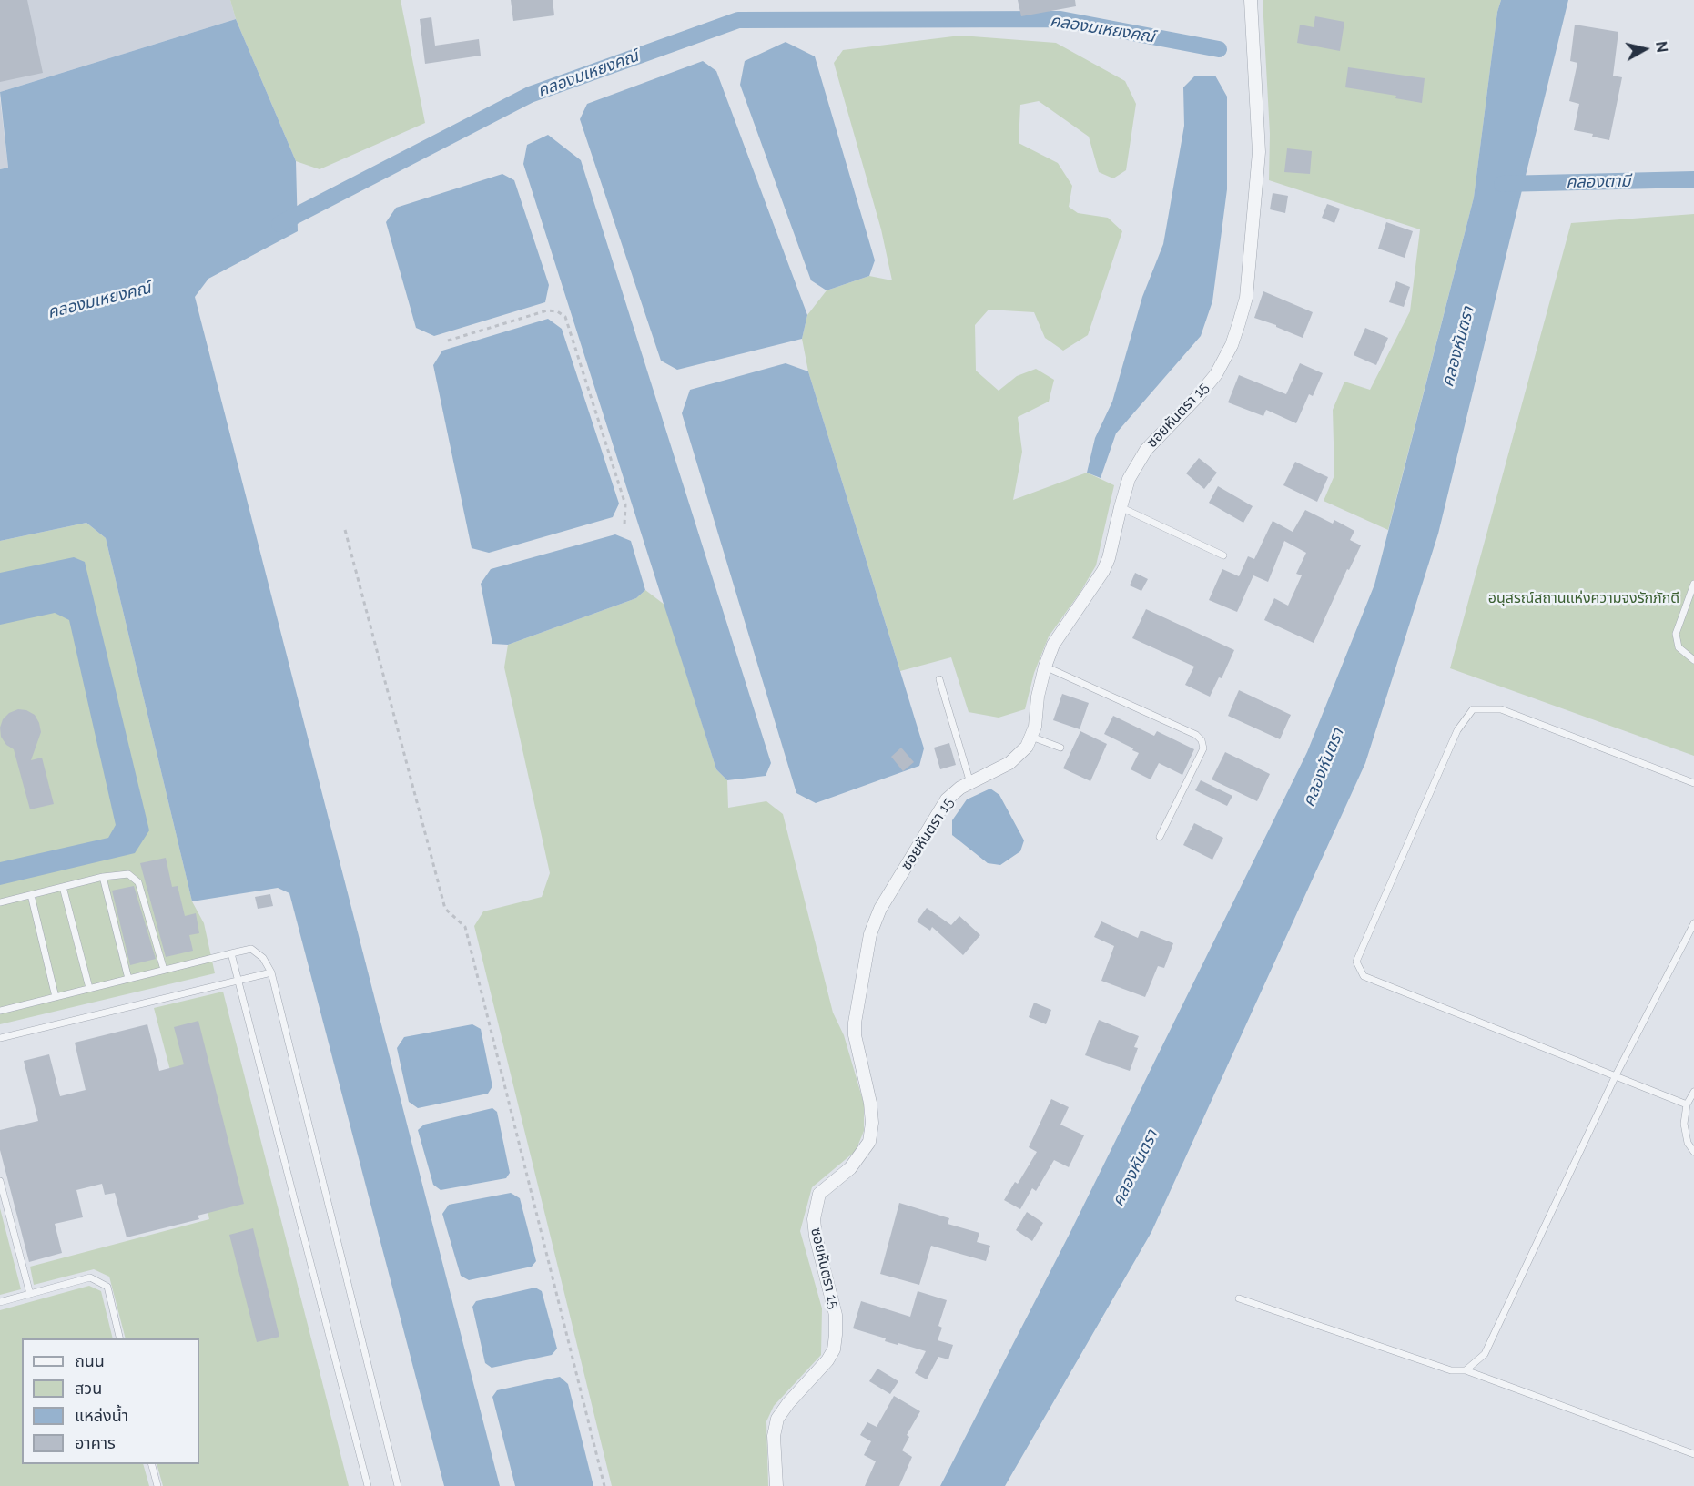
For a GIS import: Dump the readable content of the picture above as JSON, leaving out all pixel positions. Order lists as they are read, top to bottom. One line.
{"streets":{"street":["ซอยหันตรา 15"]},"water":["คลองมเหยงคณ์","คลองตามี","คลองหันตรา"],"parks":["อนุสรณ์สถานแห่งความจงรักภักดี"],"legend":["ถนน","สวน","แหล่งน้ำ","อาคาร"],"north":"right"}
